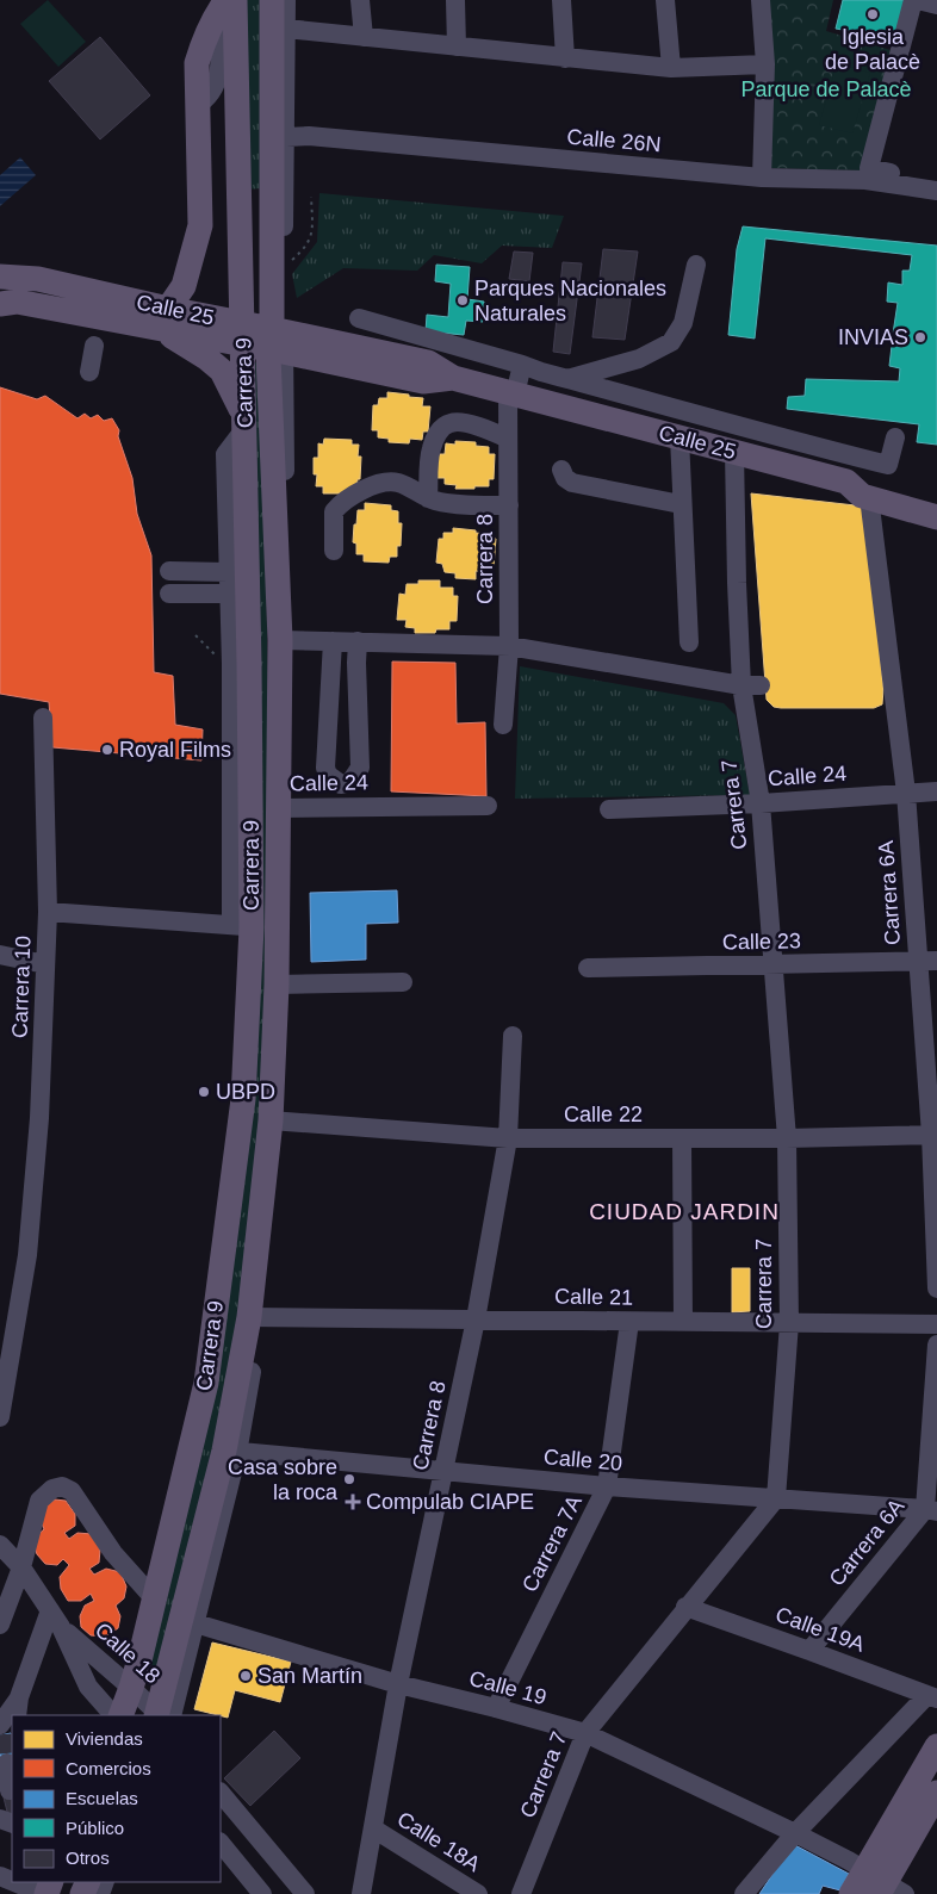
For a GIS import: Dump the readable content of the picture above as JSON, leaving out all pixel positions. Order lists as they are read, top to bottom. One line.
{"streets":{"main road":["Calle 25","Carrera 9"],"street":["Calle 26N","Carrera 8","Calle 24","Carrera 7","Carrera 6A","Calle 23","Carrera 10","Calle 22","Calle 21","Calle 20","Carrera 7A","Calle 19A","Calle 18","Calle 19","Calle 18A"]},"crossings":[["Calle 25","Carrera 9"],["Calle 25","Carrera 8"],["Calle 25","Carrera 7"],["Calle 25","Carrera 6A"],["Carrera 9","Calle 24"],["Carrera 9","Carrera 10"],["Carrera 9","Calle 22"],["Carrera 9","Calle 21"],["Carrera 9","Calle 20"],["Carrera 9","Calle 18"],["Carrera 8","Calle 22"],["Carrera 8","Calle 21"],["Carrera 8","Calle 20"],["Carrera 8","Calle 19"],["Carrera 8","Calle 18A"],["Calle 24","Carrera 7"],["Calle 24","Carrera 6A"],["Carrera 7","Calle 23"],["Carrera 7","Calle 22"],["Carrera 7","Calle 21"],["Carrera 7","Calle 20"],["Carrera 7","Calle 19A"],["Carrera 7","Calle 19"],["Carrera 6A","Calle 23"],["Carrera 6A","Calle 22"],["Carrera 6A","Calle 20"],["Carrera 6A","Calle 19A"],["Calle 21","Carrera 7A"],["Calle 20","Carrera 7A"],["Carrera 7A","Calle 19"]],"districts":["CIUDAD JARDIN"],"parks":["Parque de Palacè"],"places":{"other":["Iglesia de Palacè","Parques Nacionales Naturales","INVIAS","Royal Films","UBPD","Casa sobre la roca","San Martín"],"health":["Compulab CIAPE"]},"legend":["Viviendas","Comercios","Escuelas","Público","Otros"]}
